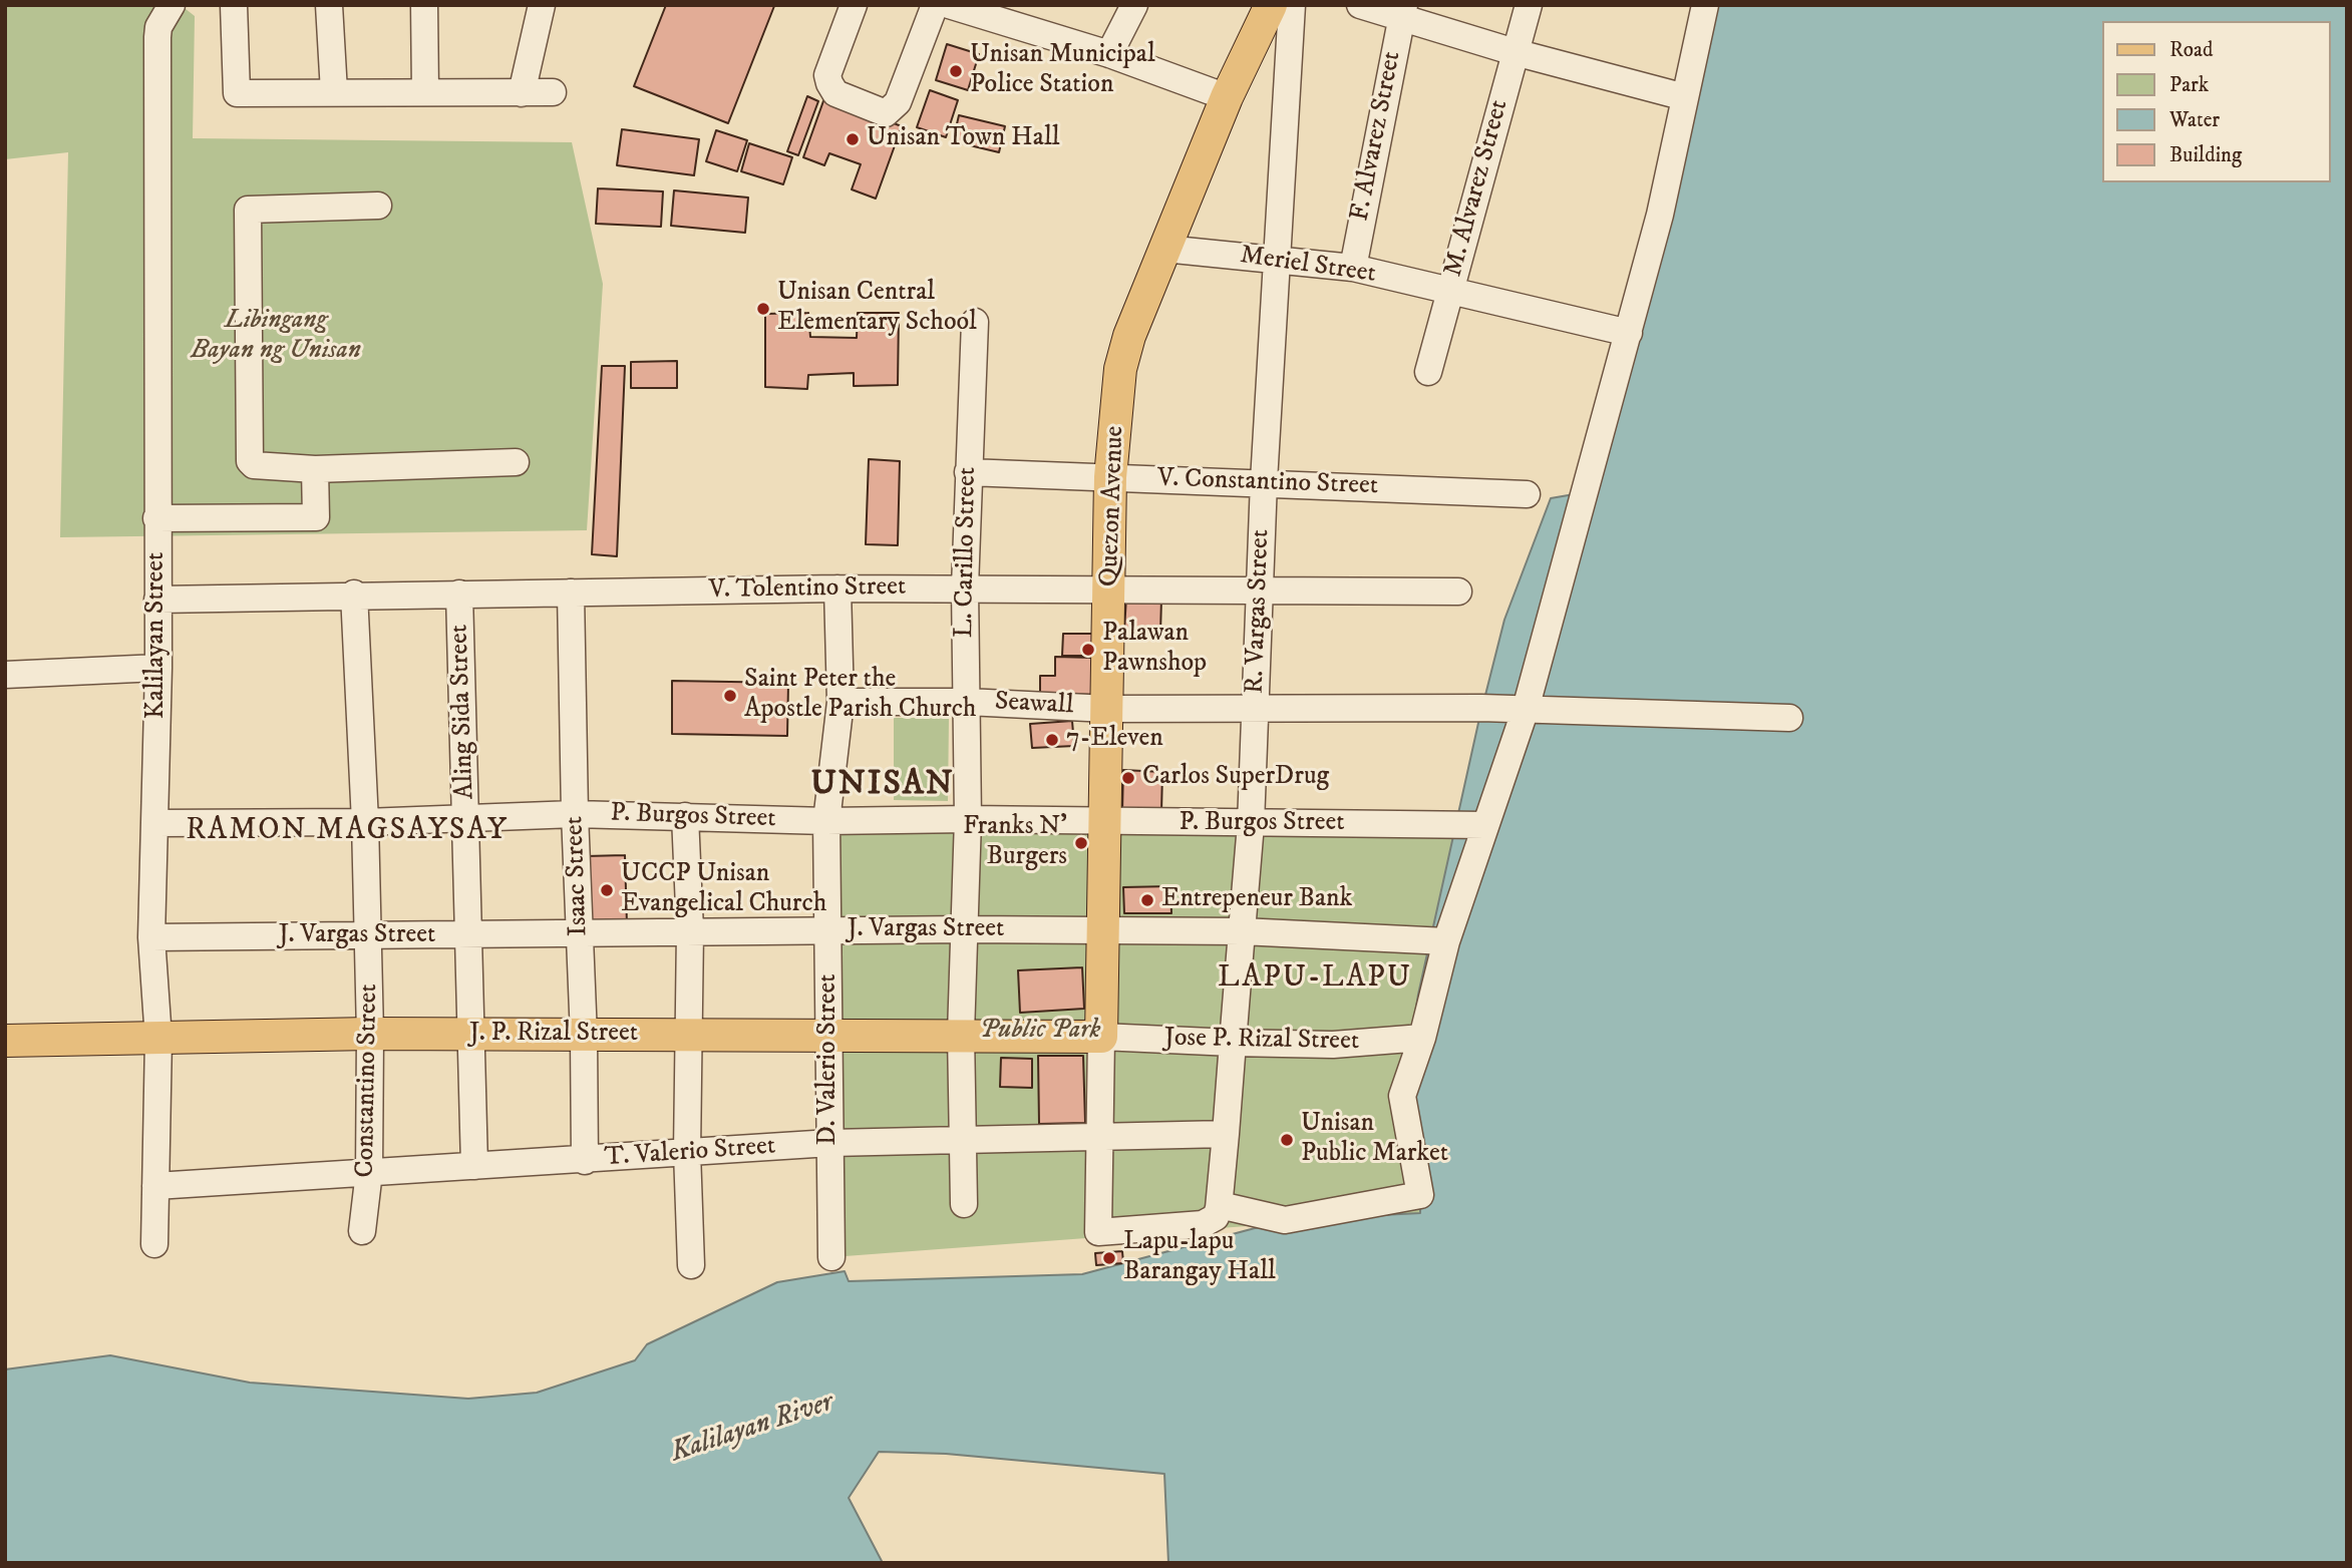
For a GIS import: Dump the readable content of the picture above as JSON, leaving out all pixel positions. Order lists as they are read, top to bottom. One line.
{"streets":{"main road":["Quezon Avenue","J. P. Rizal Street"],"street":["F. Alvarez Street","M. Alvarez Street","Meriel Street","V. Constantino Street","L. Carillo Street","V. Tolentino Street","R. Vargas Street","Kalilayan Street","Seawall","Aling Sida Street","P. Burgos Street","Isaac Street","J. Vargas Street","Jose P. Rizal Street","D. Valerio Street","Constantino Street","T. Valerio Street"]},"crossings":[["F. Alvarez Street","Meriel Street"],["M. Alvarez Street","Meriel Street"],["Meriel Street","Quezon Avenue"],["Meriel Street","R. Vargas Street"],["V. Constantino Street","Quezon Avenue"],["V. Constantino Street","L. Carillo Street"],["V. Constantino Street","R. Vargas Street"],["Quezon Avenue","V. Tolentino Street"],["Quezon Avenue","Seawall"],["Quezon Avenue","P. Burgos Street"],["Quezon Avenue","J. Vargas Street"],["Quezon Avenue","J. P. Rizal Street"],["Quezon Avenue","Jose P. Rizal Street"],["L. Carillo Street","V. Tolentino Street"],["L. Carillo Street","Seawall"],["L. Carillo Street","P. Burgos Street"],["L. Carillo Street","J. Vargas Street"],["L. Carillo Street","J. P. Rizal Street"],["L. Carillo Street","T. Valerio Street"],["V. Tolentino Street","R. Vargas Street"],["V. Tolentino Street","Kalilayan Street"],["V. Tolentino Street","Aling Sida Street"],["V. Tolentino Street","Isaac Street"],["V. Tolentino Street","D. Valerio Street"],["V. Tolentino Street","Constantino Street"],["R. Vargas Street","Seawall"],["R. Vargas Street","P. Burgos Street"],["R. Vargas Street","J. Vargas Street"],["R. Vargas Street","Jose P. Rizal Street"],["R. Vargas Street","T. Valerio Street"],["Kalilayan Street","P. Burgos Street"],["Kalilayan Street","J. Vargas Street"],["Kalilayan Street","J. P. Rizal Street"],["Kalilayan Street","T. Valerio Street"],["Seawall","D. Valerio Street"],["Aling Sida Street","P. Burgos Street"],["Aling Sida Street","J. Vargas Street"],["Aling Sida Street","J. P. Rizal Street"],["Aling Sida Street","T. Valerio Street"],["P. Burgos Street","Isaac Street"],["P. Burgos Street","D. Valerio Street"],["P. Burgos Street","Constantino Street"],["Isaac Street","J. Vargas Street"],["Isaac Street","J. P. Rizal Street"],["Isaac Street","T. Valerio Street"],["J. Vargas Street","D. Valerio Street"],["J. Vargas Street","Constantino Street"],["J. P. Rizal Street","Jose P. Rizal Street"],["J. P. Rizal Street","D. Valerio Street"],["J. P. Rizal Street","Constantino Street"],["D. Valerio Street","T. Valerio Street"],["Constantino Street","T. Valerio Street"]],"districts":["UNISAN","RAMON MAGSAYSAY","LAPU-LAPU"],"water":["Kalilayan River"],"parks":["Libingang Bayan ng Unisan","Public Park"],"places":["Unisan Municipal Police Station","Unisan Town Hall","Unisan Central Elementary School","Palawan Pawnshop","Saint Peter the Apostle Parish Church","7-Eleven","Carlos SuperDrug","Franks N' Burgers","UCCP Unisan Evangelical Church","Entrepeneur Bank","Unisan Public Market","Lapu-lapu Barangay Hall"],"legend":["Road","Park","Water","Building"]}
